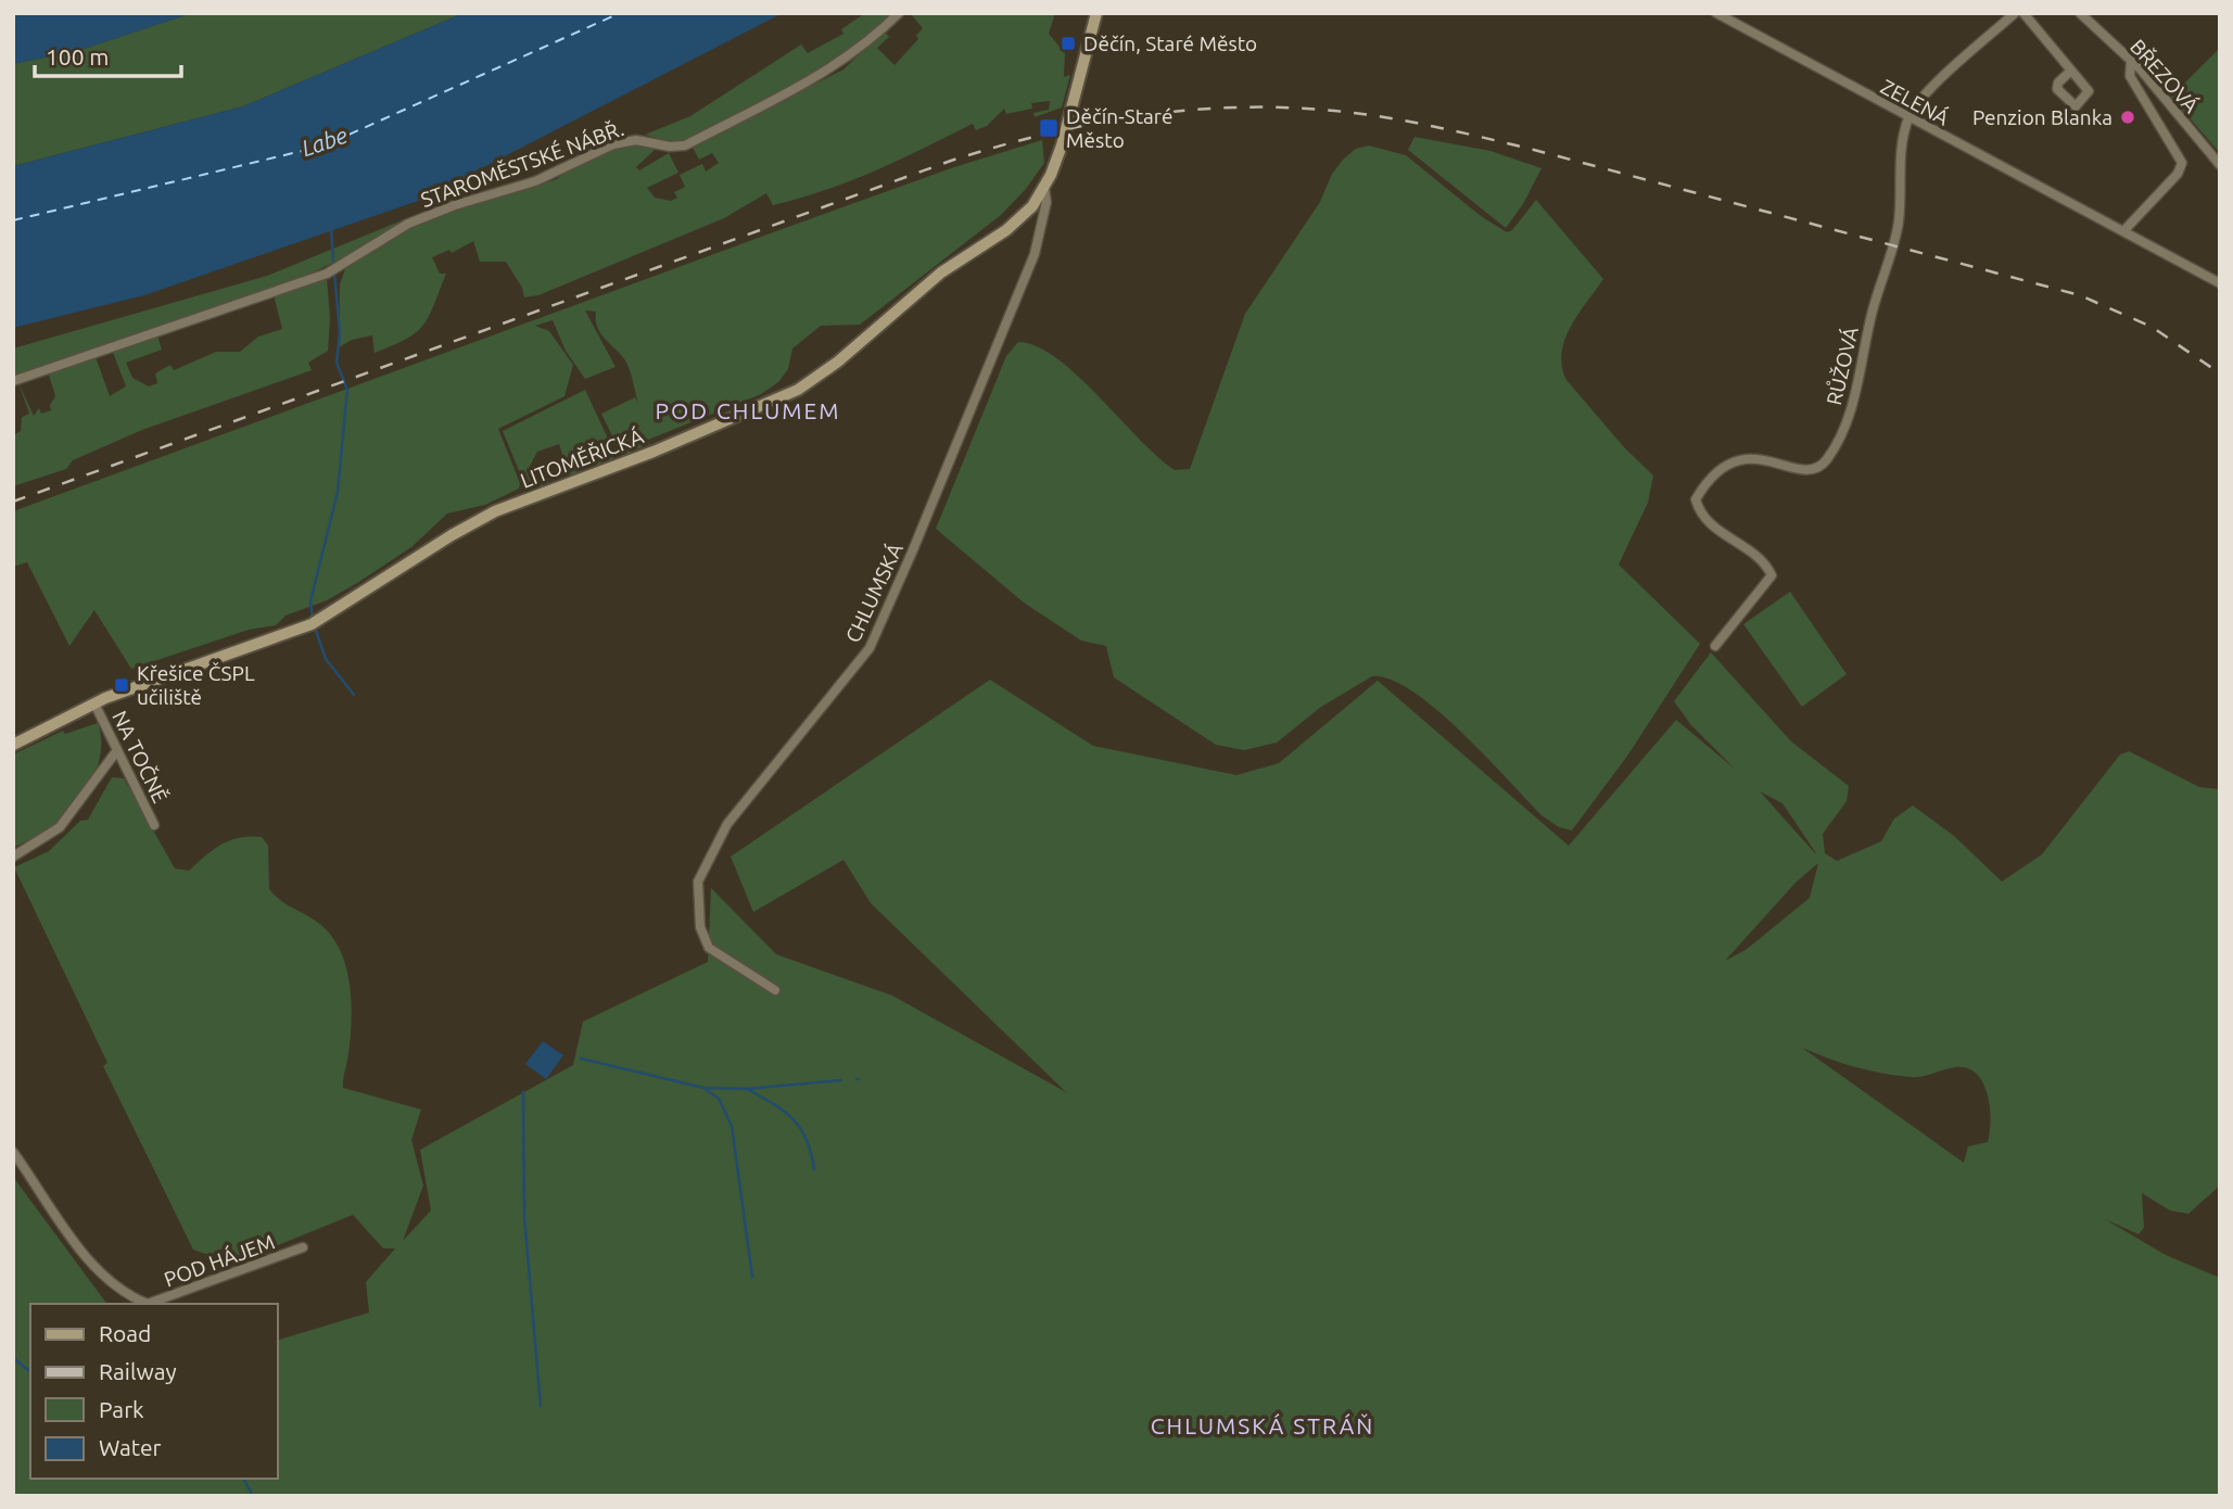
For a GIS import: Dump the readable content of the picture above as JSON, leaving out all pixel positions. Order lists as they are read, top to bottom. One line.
{"streets":{"main road":["LITOMĚŘICKÁ"],"street":["BŘEZOVÁ","ZELENÁ","STAROMĚSTSKÉ NÁBŘ.","RŮŽOVÁ","CHLUMSKÁ","NA TOČNĚ","POD HÁJEM"]},"crossings":[["ZELENÁ","RŮŽOVÁ"],["LITOMĚŘICKÁ","CHLUMSKÁ"],["LITOMĚŘICKÁ","NA TOČNĚ"]],"districts":["POD CHLUMEM","CHLUMSKÁ STRÁŇ"],"water":["Labe"],"places":{"transit":["Děčín, Staré Město","Děčín-Staré Město","Křešice ČSPL učiliště"],"other":["Penzion Blanka"]},"legend":["Road","Railway","Park","Water"],"scale_bar":"100 m"}
